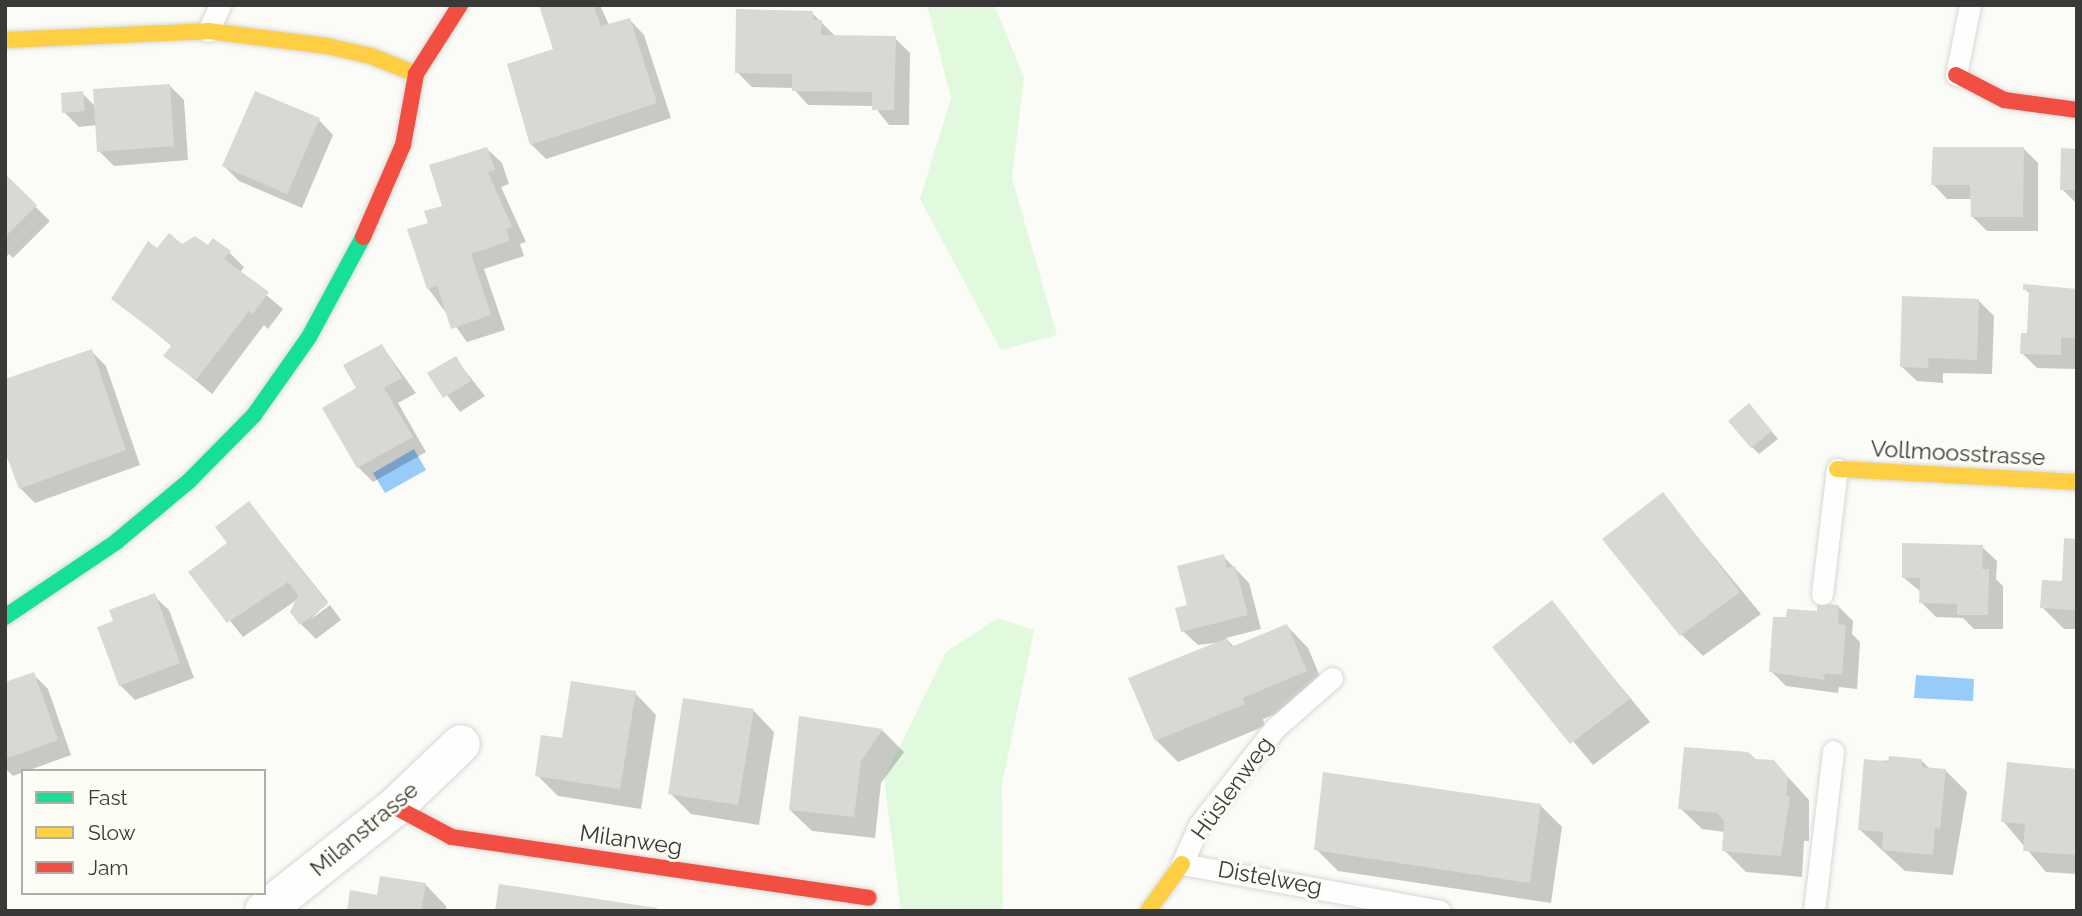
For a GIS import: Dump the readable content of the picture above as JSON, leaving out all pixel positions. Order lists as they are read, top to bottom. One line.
{"streets":{"street":["Vollmoosstrasse","Hüslenweg","Milanstrasse","Milanweg"],"lane":["Distelweg"]},"crossings":[["Hüslenweg","Distelweg"],["Milanstrasse","Milanweg"]],"legend":["Fast","Slow","Jam"]}
